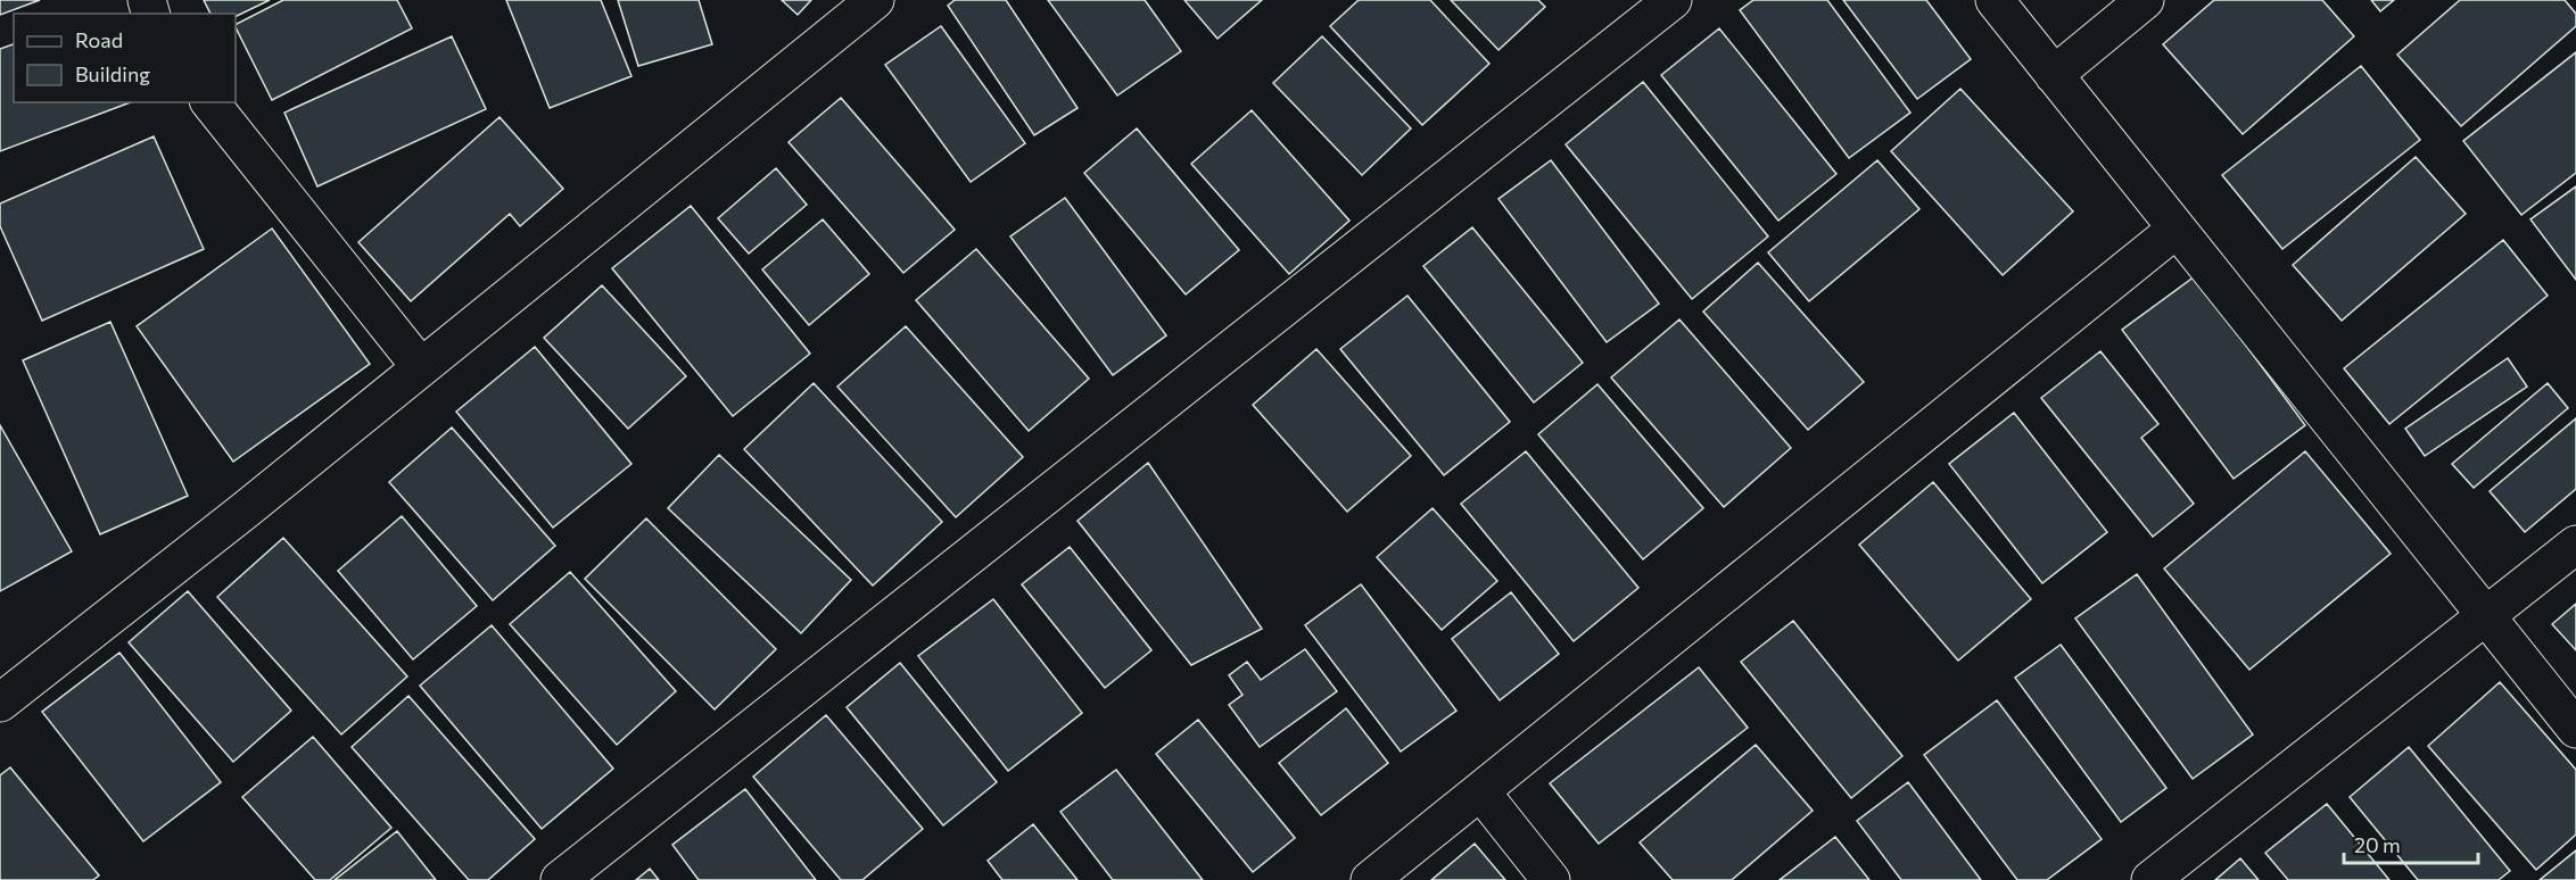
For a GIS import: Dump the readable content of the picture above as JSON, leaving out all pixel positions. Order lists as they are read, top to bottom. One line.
{"legend":["Road","Building"],"scale_bar":"20 m"}
